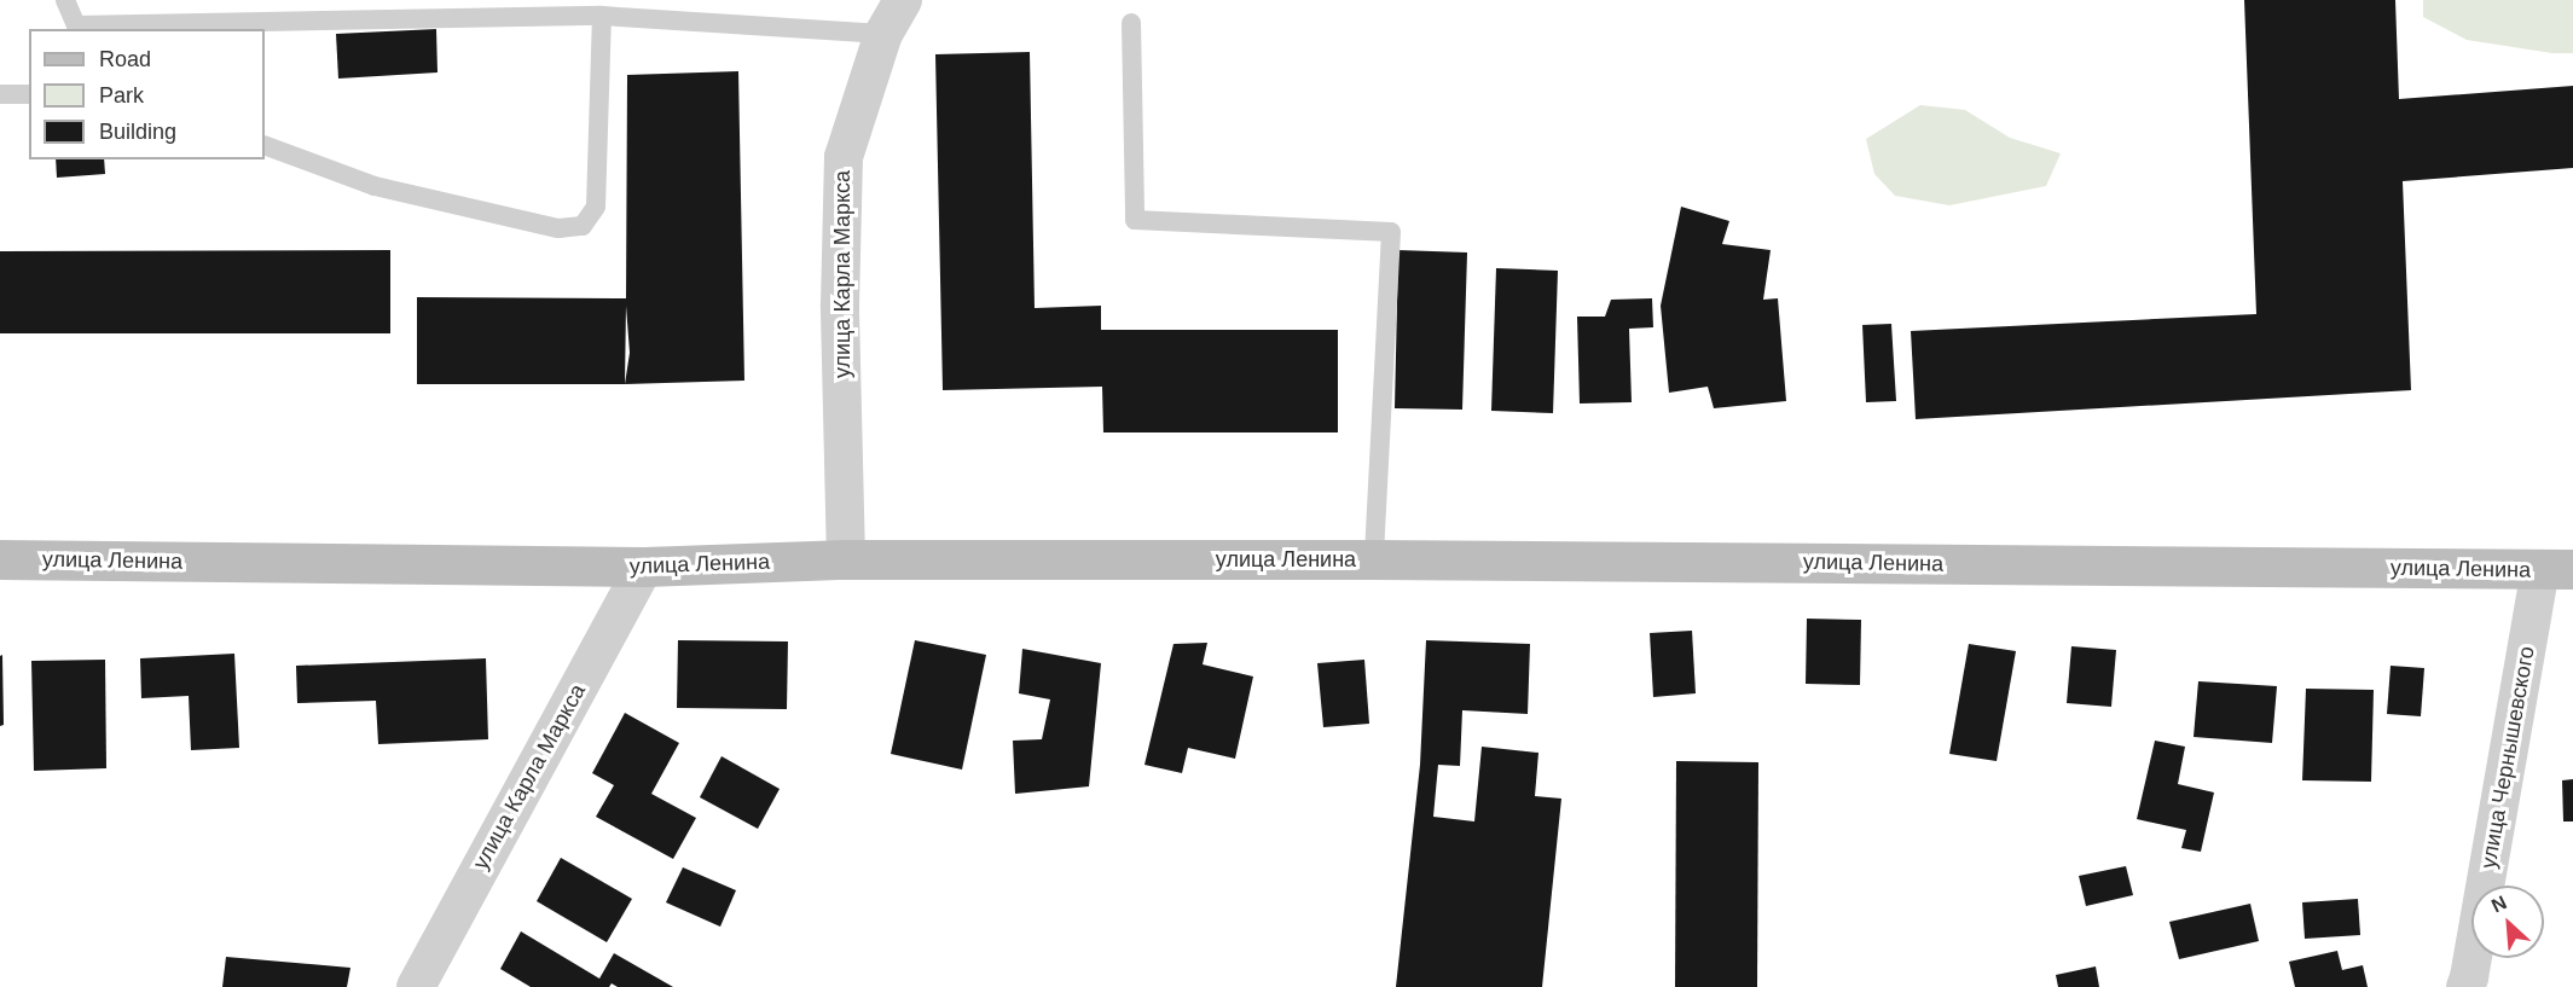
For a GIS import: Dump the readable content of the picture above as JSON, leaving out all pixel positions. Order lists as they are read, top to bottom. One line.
{"streets":{"street":["улица Карла Маркса","улица Ленина","улица Чернышевского"]},"crossings":[["улица Карла Маркса","улица Ленина"],["улица Ленина","улица Чернышевского"]],"legend":["Road","Park","Building"],"north":"top left"}
